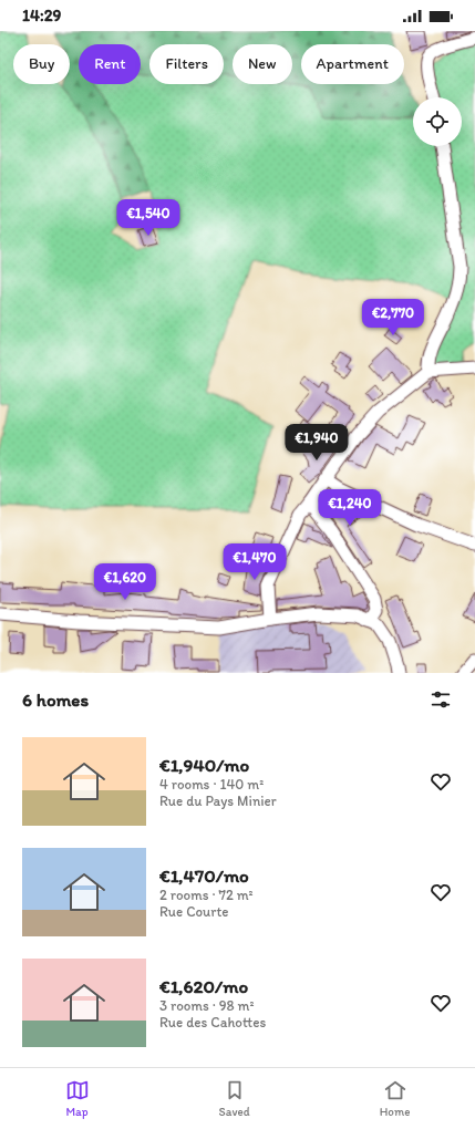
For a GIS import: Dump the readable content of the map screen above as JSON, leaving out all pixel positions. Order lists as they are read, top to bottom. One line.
{"page":{"status":"14:29","chip":["Buy","Rent","Filters","New","Apartment"],"price":["€1,540","€2,770","€1,940","€1,240","€1,470","€1,620"],"heading":"6 homes","list":[{"name":"€1,940/mo","note":"4 rooms · 140 m² · Rue du Pays Minier"},{"name":"€1,470/mo","note":"2 rooms · 72 m² · Rue Courte"},{"name":"€1,620/mo","note":"3 rooms · 98 m² · Rue des Cahottes"}],"tabs":["Map","Saved","Home"]}}
